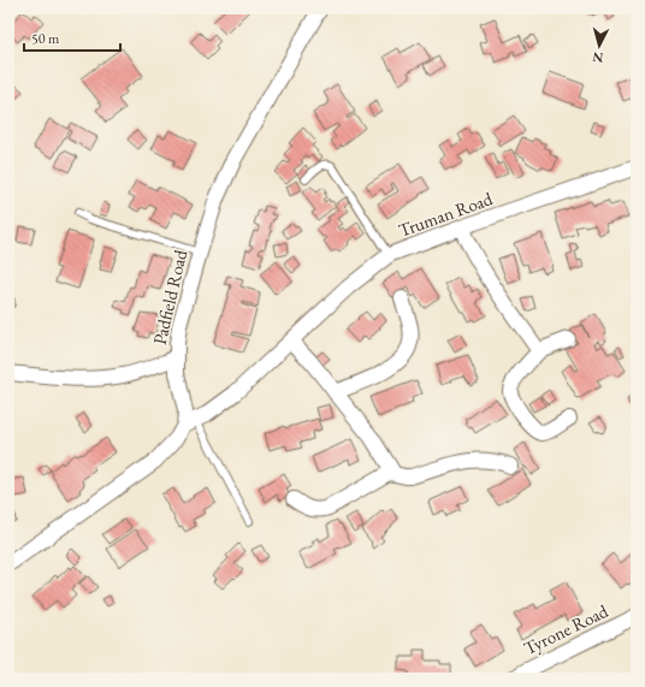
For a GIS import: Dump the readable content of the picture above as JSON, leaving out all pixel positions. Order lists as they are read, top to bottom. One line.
{"streets":{"street":["Truman Road","Padfield Road","Tyrone Road"]},"crossings":[["Truman Road","Padfield Road"]],"scale_bar":"50 m","north":"bottom"}
